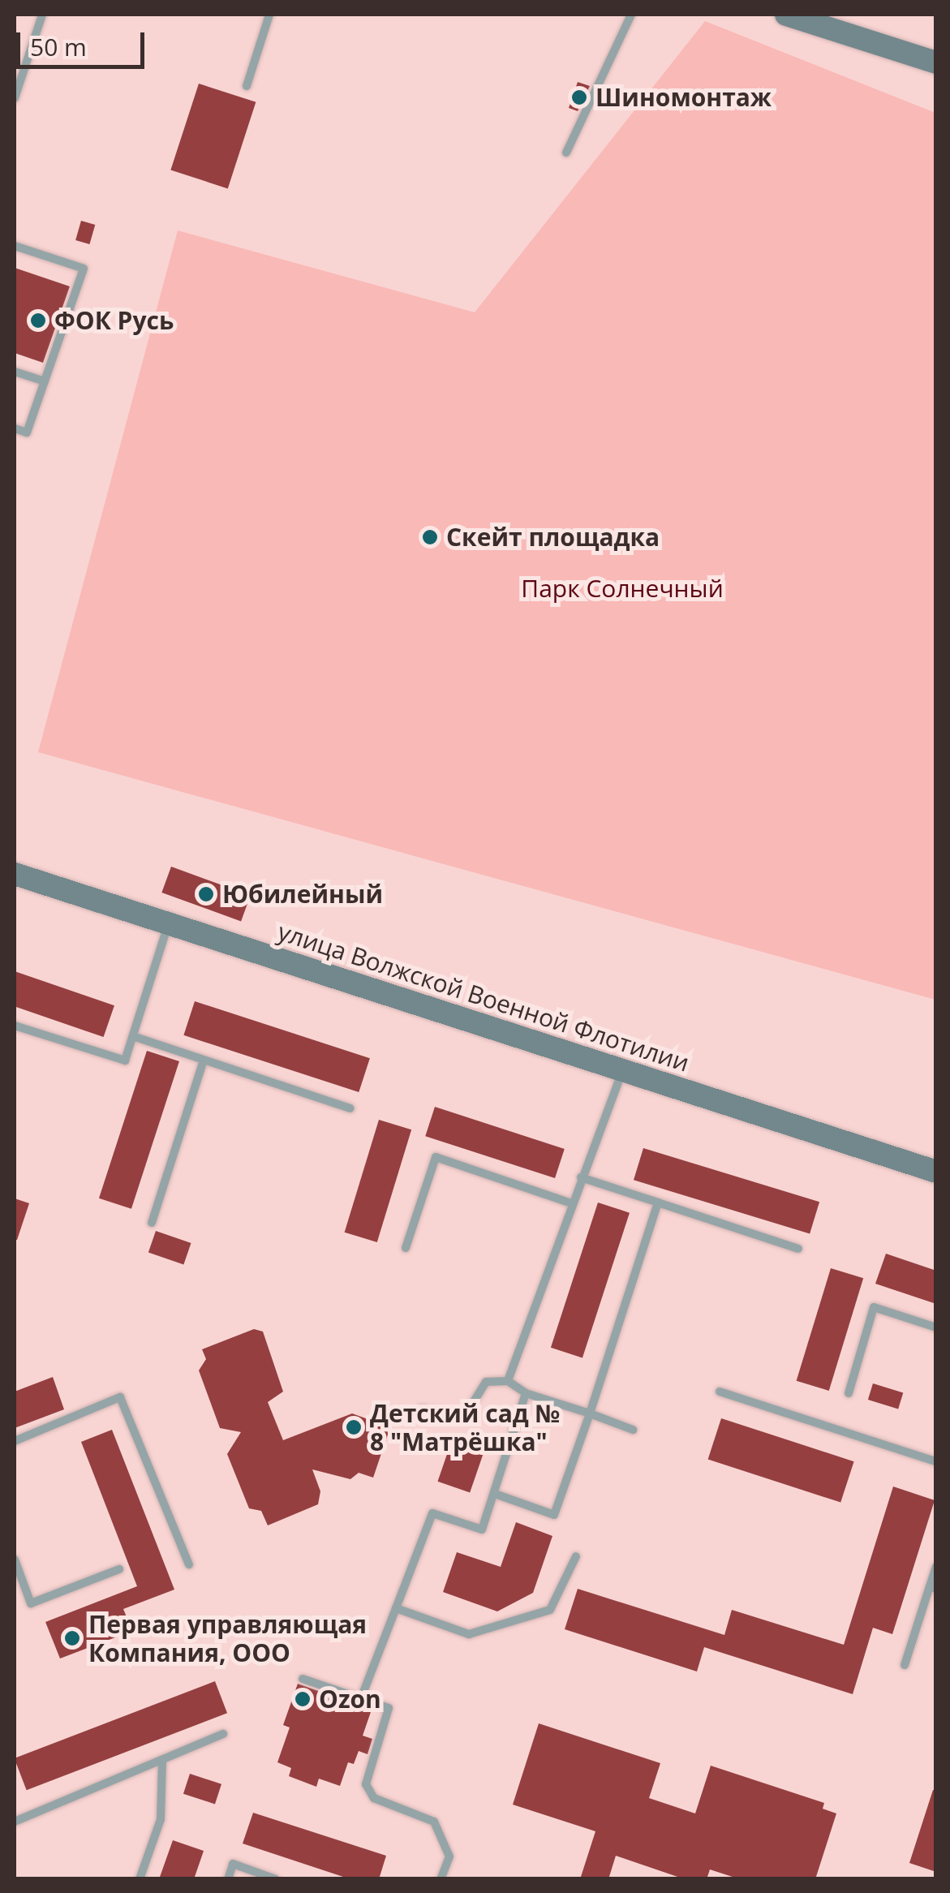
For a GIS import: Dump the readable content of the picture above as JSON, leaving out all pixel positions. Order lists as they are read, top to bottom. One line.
{"streets":{"street":["улица Волжской Военной Флотилии"]},"parks":["Парк Солнечный"],"places":["Шиномонтаж","ФОК Русь","Скейт площадка","Юбилейный","Детский сад № 8 \"Матрёшка\"","Первая управляющая Компания, ООО","Ozon"],"scale_bar":"50 m"}
